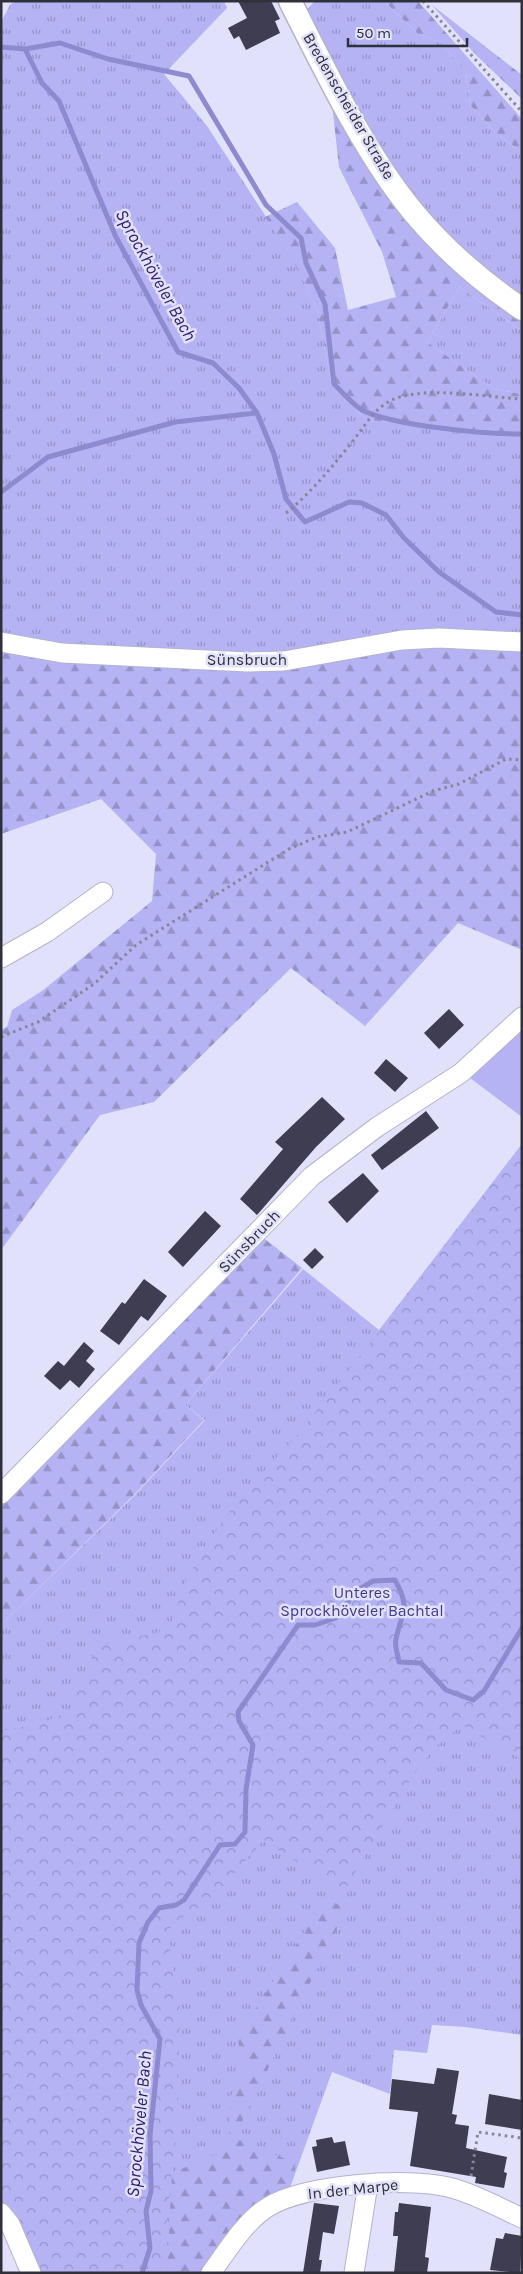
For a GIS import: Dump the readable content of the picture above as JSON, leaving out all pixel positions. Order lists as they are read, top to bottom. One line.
{"streets":{"main road":["Bredenscheider Straße"],"street":["Sünsbruch","In der Marpe"]},"water":["Sprockhöveler Bach"],"parks":["Unteres Sprockhöveler Bachtal"],"scale_bar":"50 m"}
